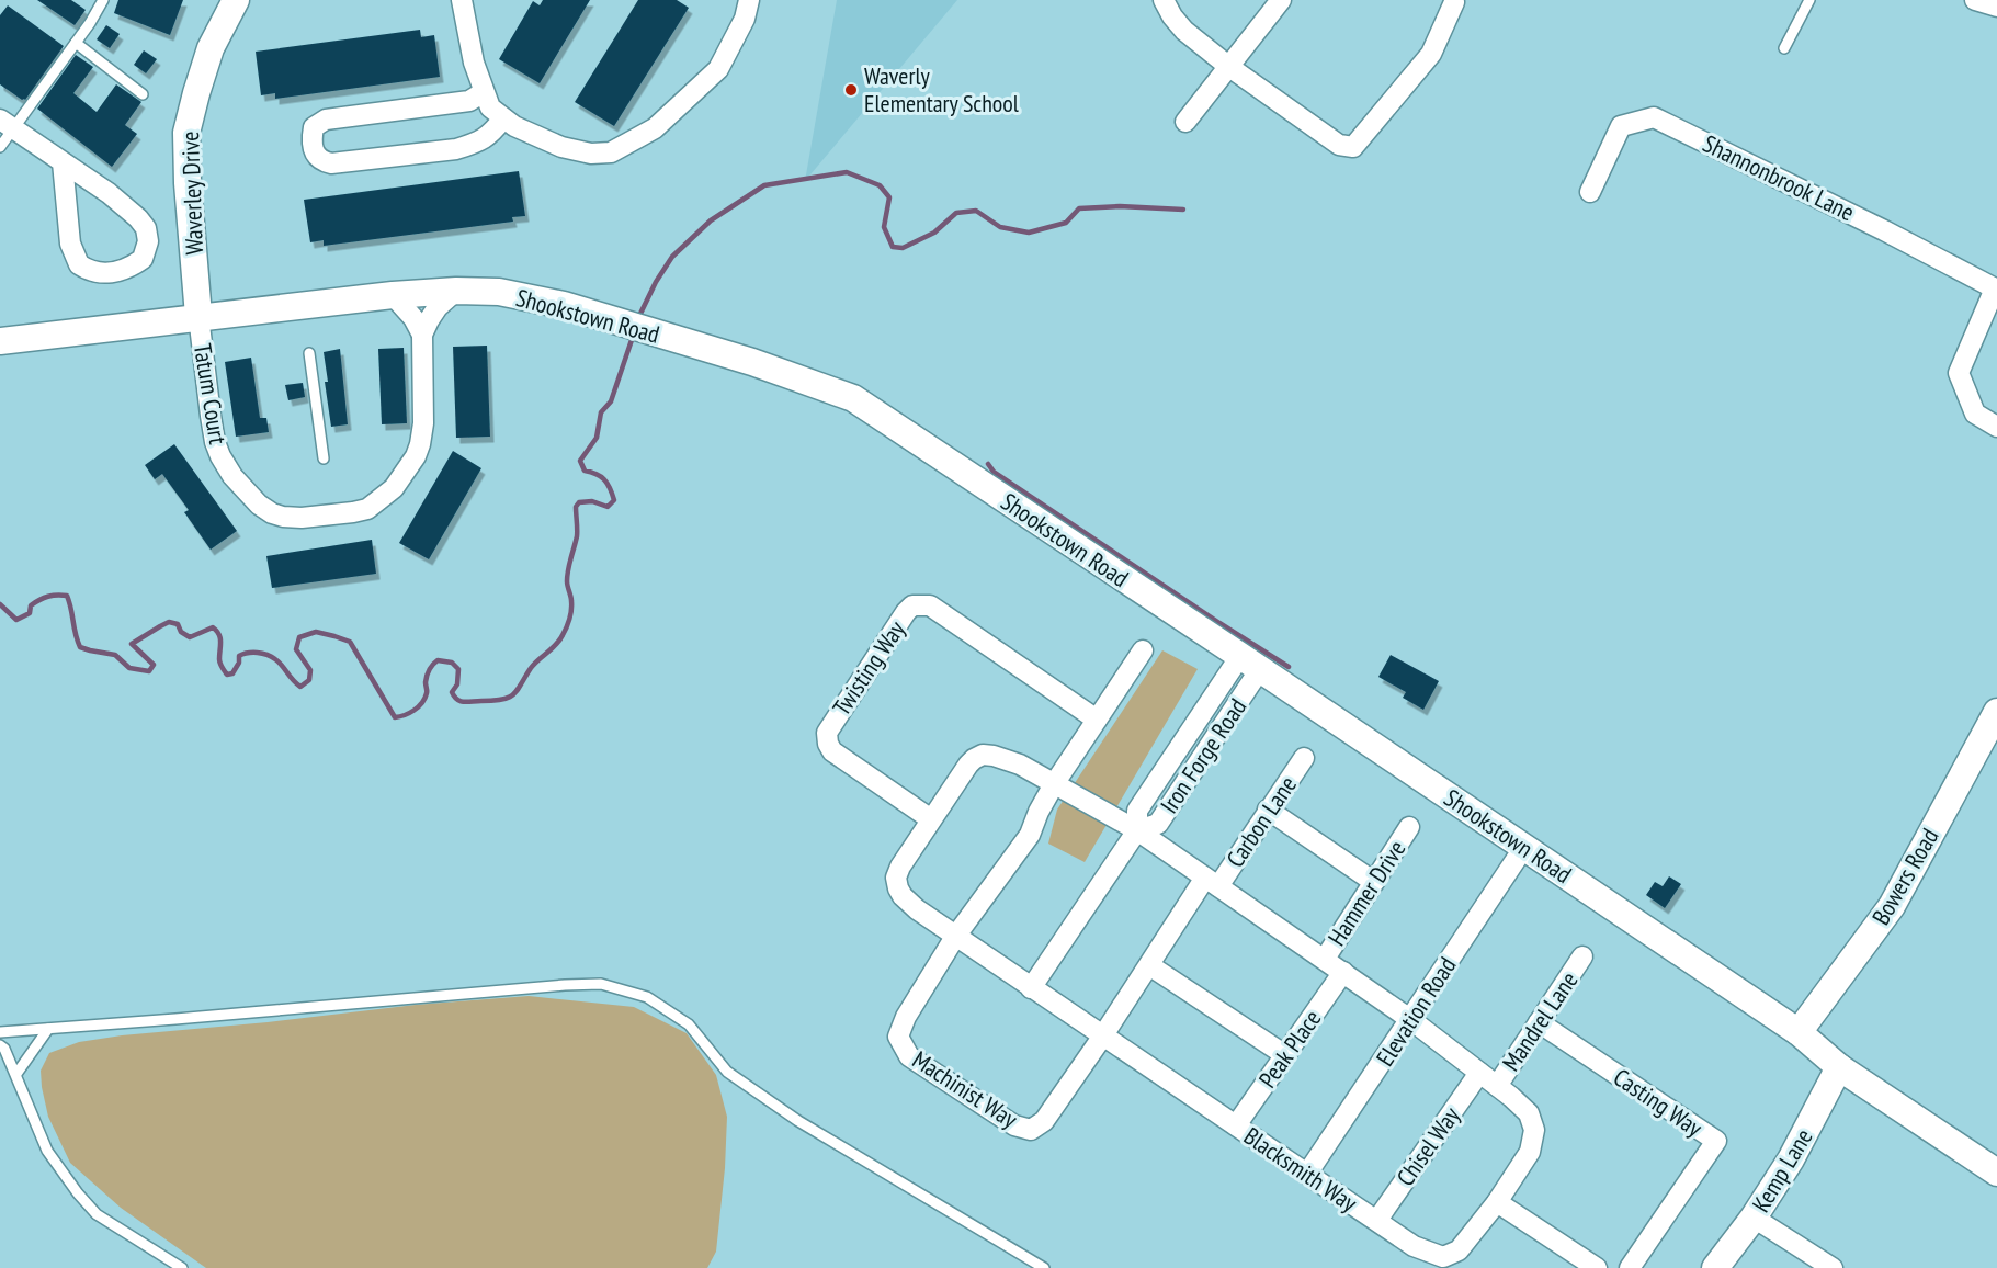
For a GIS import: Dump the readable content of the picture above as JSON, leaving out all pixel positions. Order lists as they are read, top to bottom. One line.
{"streets":{"street":["Shannonbrook Lane","Waverley Drive","Shookstown Road","Tatum Court","Twisting Way","Iron Forge Road","Carbon Lane","Bowers Road","Hammer Drive","Elevation Road","Mandrel Lane","Peak Place","Machinist Way","Casting Way","Chisel Way","Blacksmith Way","Kemp Lane"]},"crossings":[["Waverley Drive","Shookstown Road"],["Waverley Drive","Tatum Court"],["Shookstown Road","Tatum Court"],["Shookstown Road","Iron Forge Road"],["Shookstown Road","Bowers Road"],["Shookstown Road","Elevation Road"],["Shookstown Road","Kemp Lane"],["Twisting Way","Machinist Way"],["Twisting Way","Blacksmith Way"],["Iron Forge Road","Blacksmith Way"],["Carbon Lane","Machinist Way"],["Carbon Lane","Blacksmith Way"],["Hammer Drive","Blacksmith Way"],["Elevation Road","Blacksmith Way"],["Mandrel Lane","Casting Way"],["Mandrel Lane","Blacksmith Way"],["Peak Place","Blacksmith Way"],["Machinist Way","Blacksmith Way"],["Chisel Way","Blacksmith Way"]],"places":["Waverly Elementary School"]}
